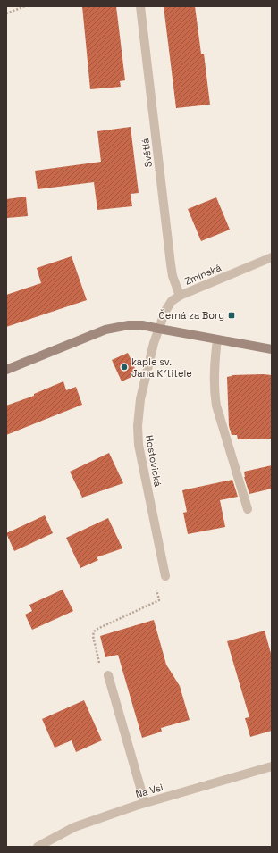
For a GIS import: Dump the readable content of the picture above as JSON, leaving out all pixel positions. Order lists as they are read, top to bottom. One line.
{"streets":{"street":["Světlá","Zminská","Hostovická","Na Vsi"]},"crossings":[["Světlá","Zminská"],["Zminská","Hostovická"]],"places":{"transit":["Černá za Bory"],"other":["kaple sv. Jana Křtitele"]}}
